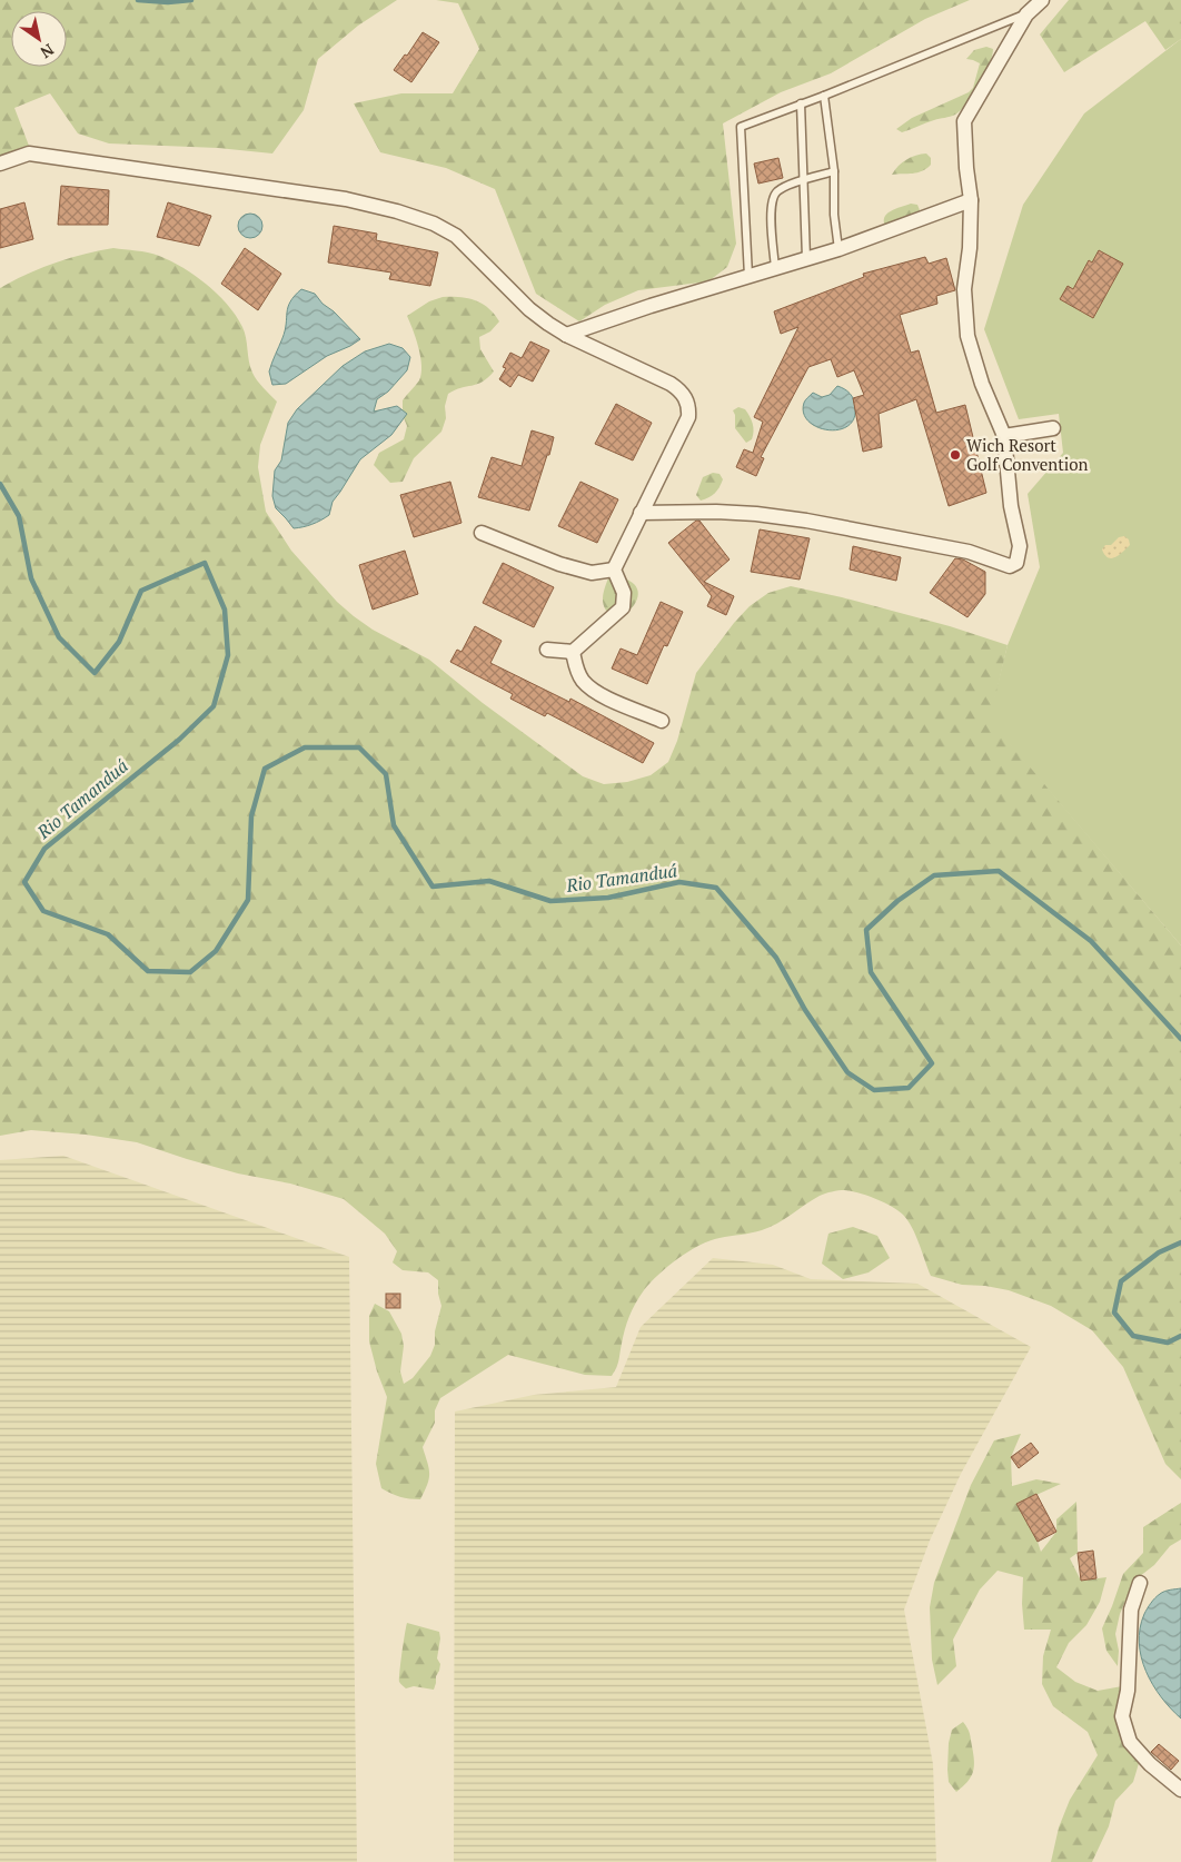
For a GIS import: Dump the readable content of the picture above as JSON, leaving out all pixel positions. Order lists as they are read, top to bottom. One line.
{"water":["Rio Tamanduá"],"places":["Wich Resort Golf Convention"],"north":"bottom right"}
